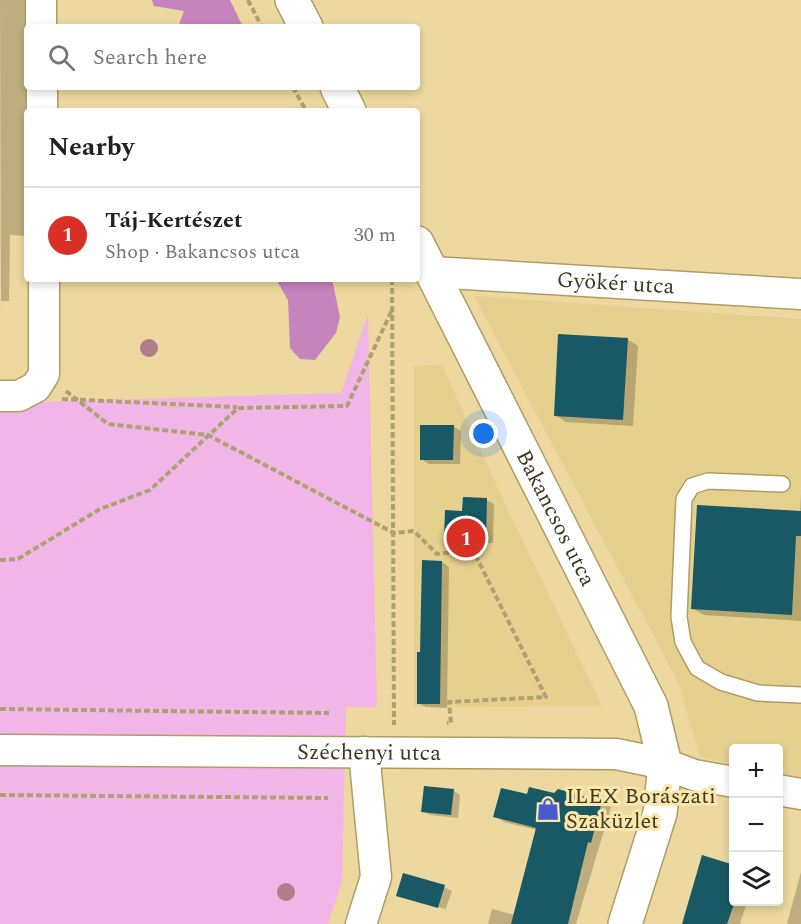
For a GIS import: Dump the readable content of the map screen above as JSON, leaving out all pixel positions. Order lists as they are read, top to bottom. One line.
{"streets":{"street":["Gyökér utca","Bakancsos utca","Széchenyi utca"]},"crossings":[["Gyökér utca","Bakancsos utca"],["Bakancsos utca","Széchenyi utca"]],"places":{"shop":["ILEX Borászati Szaküzlet"]},"page":{"search":"Search here","heading":"Nearby","list":[{"mark":"1","name":"Táj-Kertészet","note":"Shop · Bakancsos utca","value":"30 m"}],"pins":"1","map_buttons":["+","−"]}}
